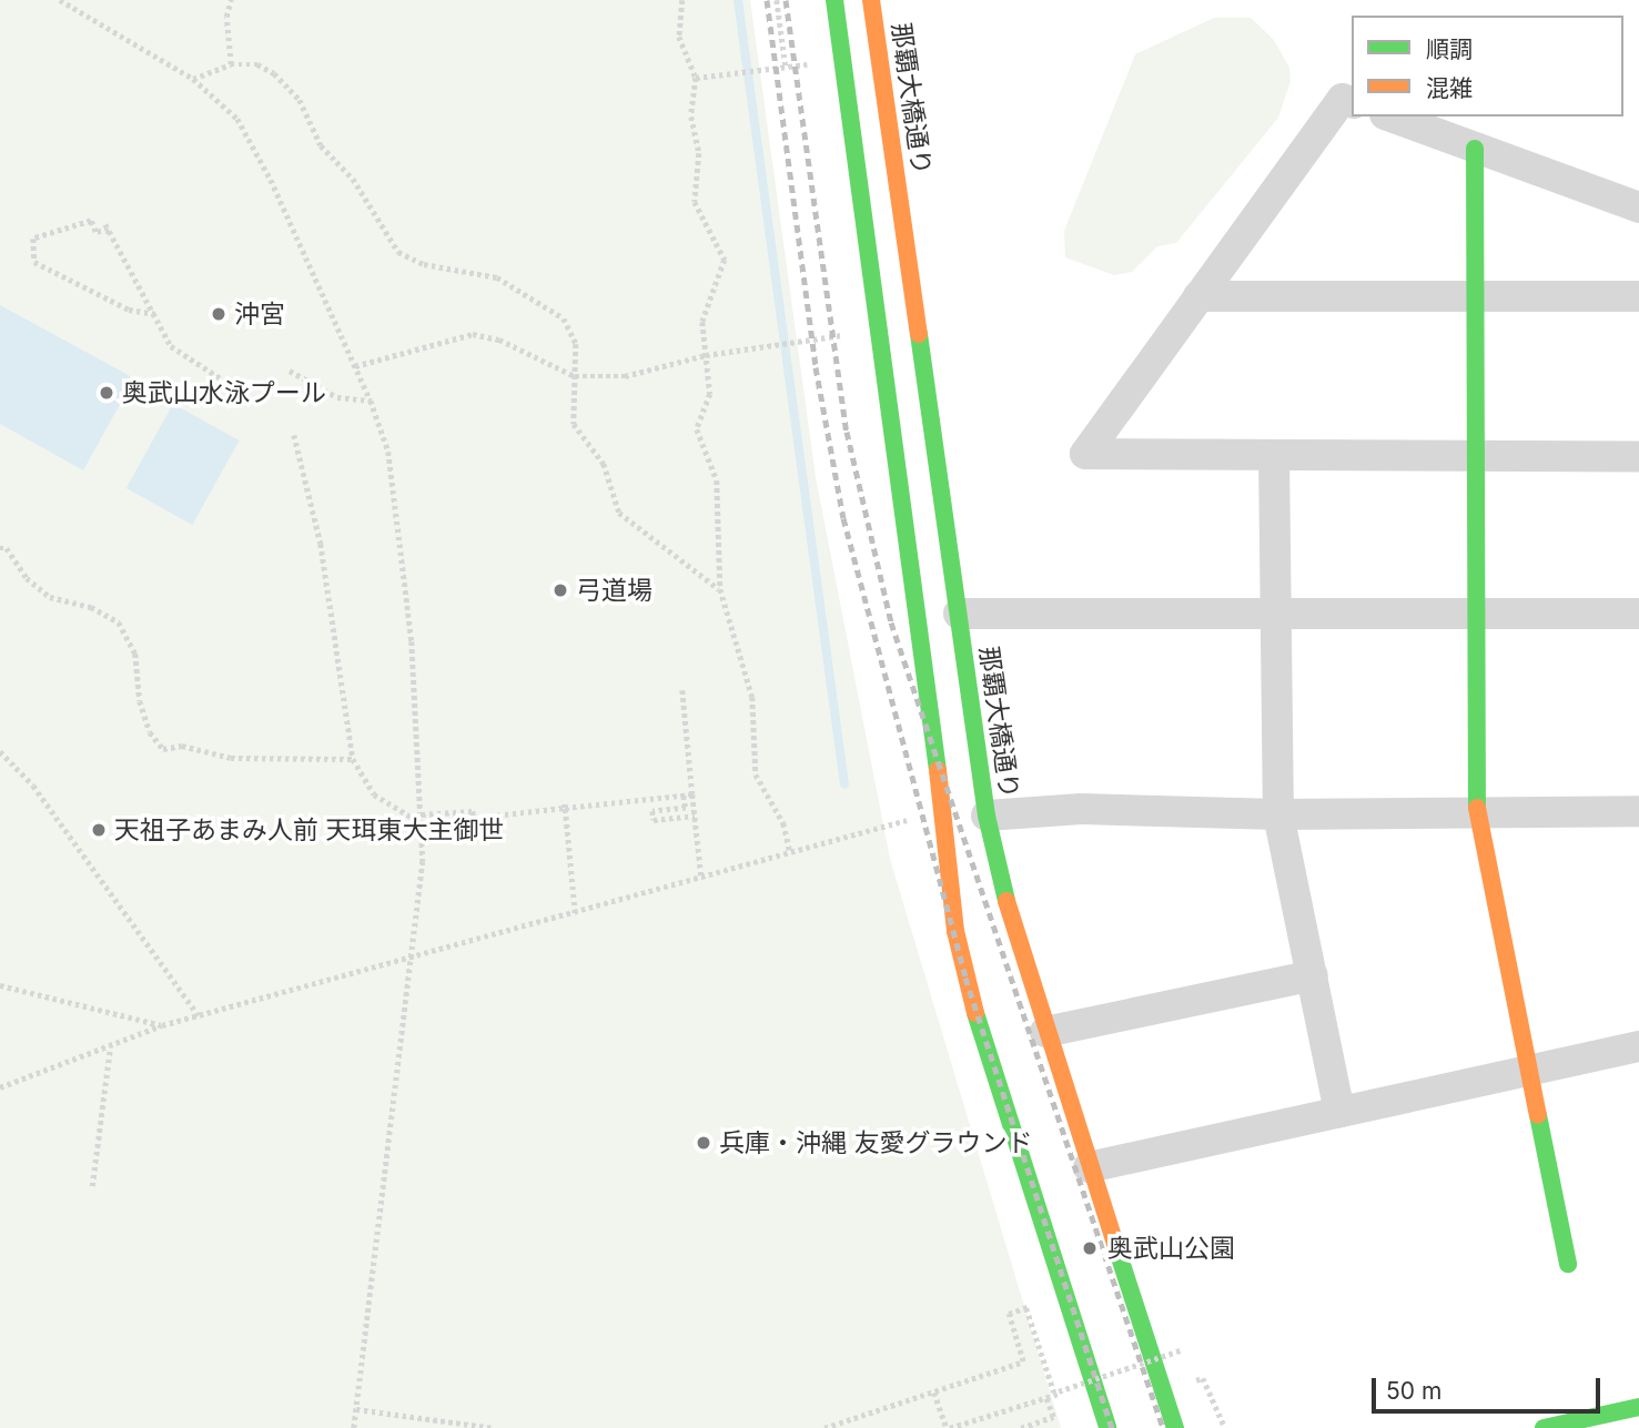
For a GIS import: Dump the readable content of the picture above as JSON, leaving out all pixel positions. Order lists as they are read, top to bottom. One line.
{"streets":{"main road":["那覇大橋通り"]},"places":["沖宮","奥武山水泳プール","弓道場","天祖子あまみ人前 天珥東大主御世","兵庫・沖縄 友愛グラウンド","奥武山公園"],"legend":["順調","混雑"],"scale_bar":"50 m"}
